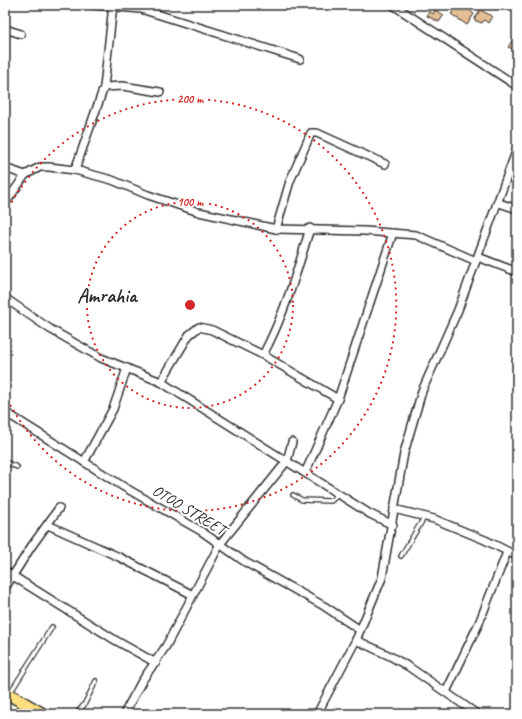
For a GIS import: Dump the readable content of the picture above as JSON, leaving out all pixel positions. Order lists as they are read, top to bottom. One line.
{"streets":{"street":["OTOO STREET"]},"districts":["Amrahia"],"rings":["200 m","100 m"]}
